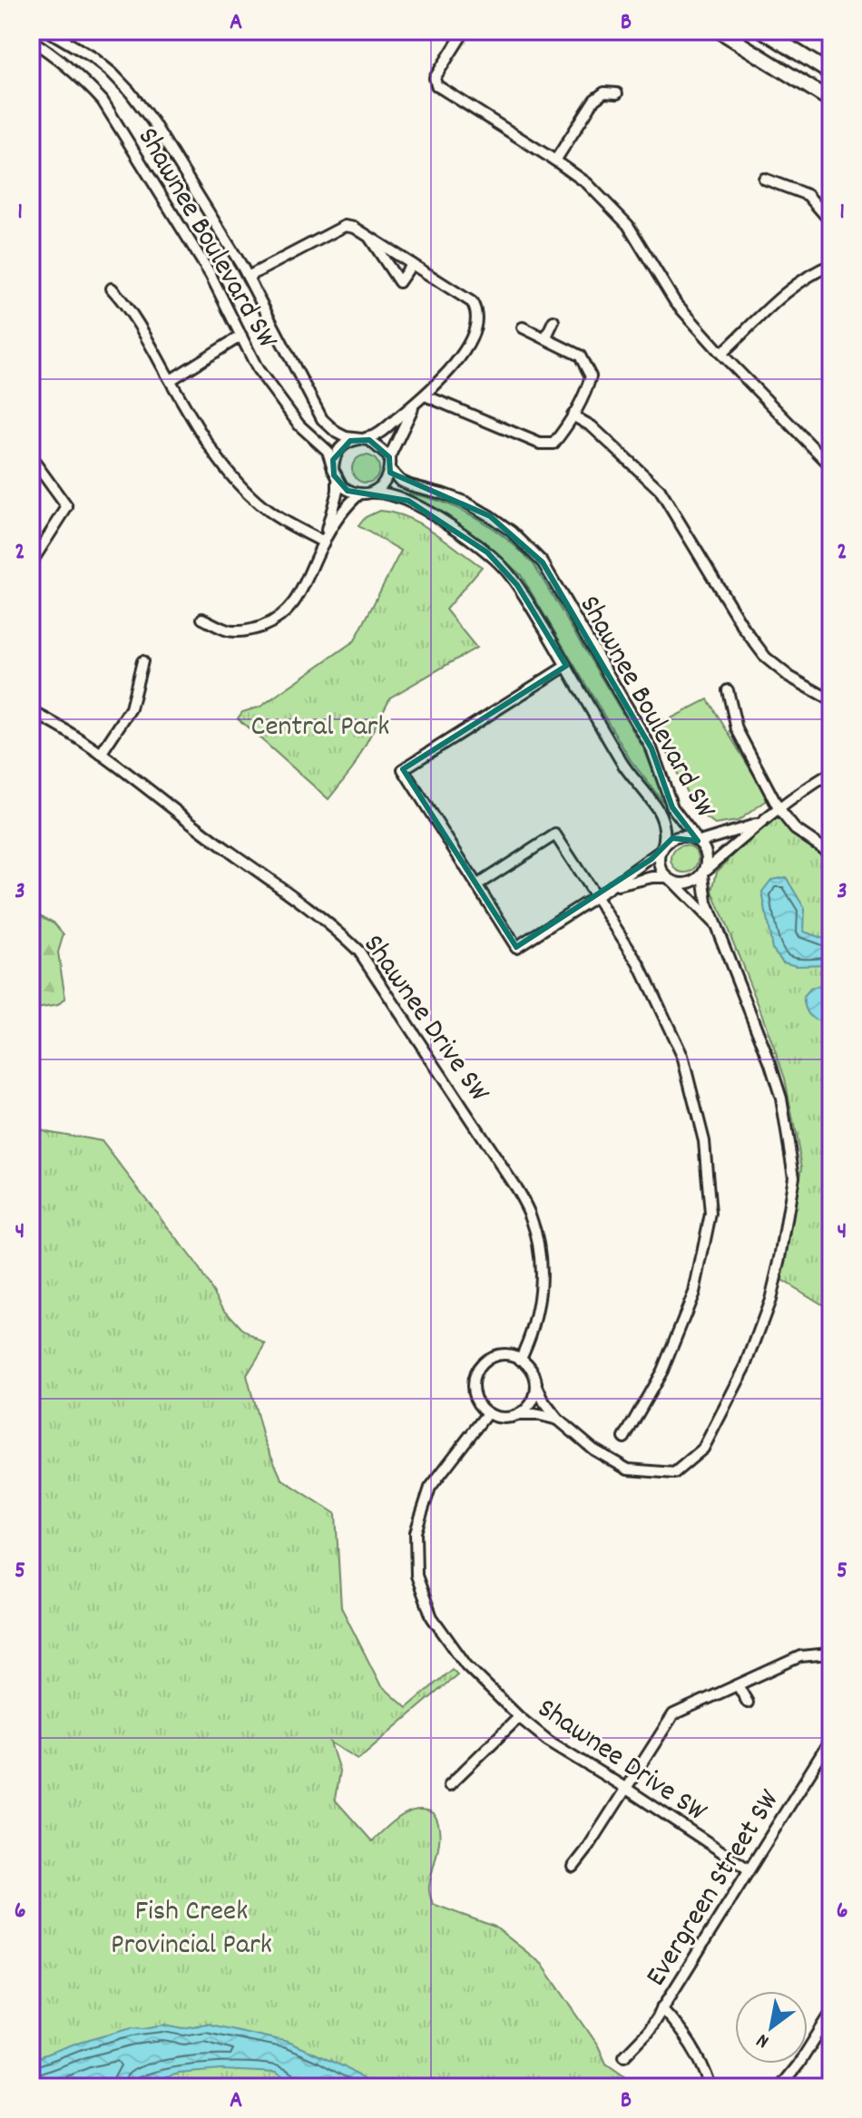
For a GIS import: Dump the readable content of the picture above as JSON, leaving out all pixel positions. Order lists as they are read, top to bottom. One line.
{"streets":{"street":["Shawnee Boulevard SW","Shawnee Drive SW","Evergreen Street SW"]},"crossings":[["Shawnee Drive SW","Evergreen Street SW"]],"parks":["Central Park","Fish Creek Provincial Park"],"north":"bottom left","grid":{"columns":["A","B"],"rows":["1","2","3","4","5","6"]}}
